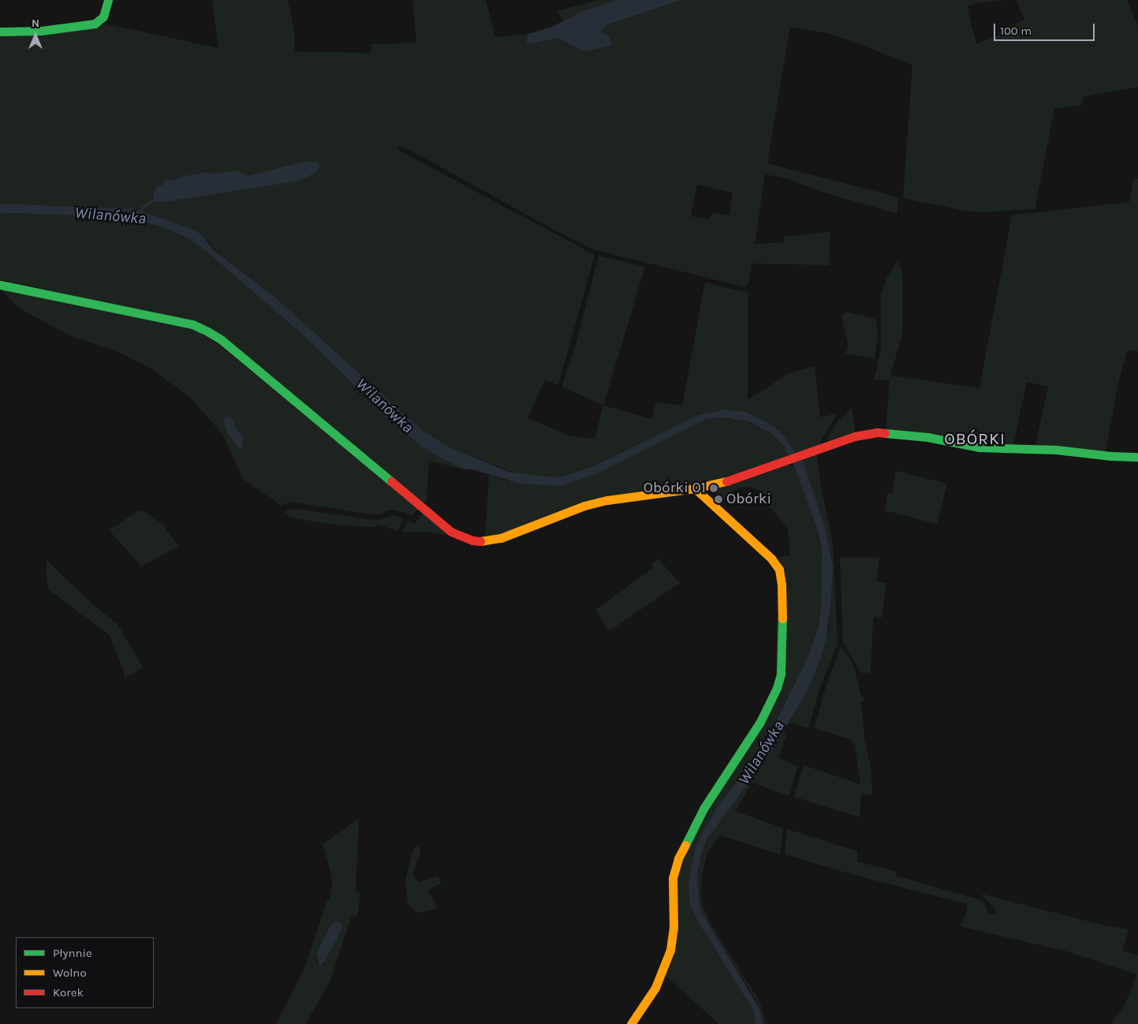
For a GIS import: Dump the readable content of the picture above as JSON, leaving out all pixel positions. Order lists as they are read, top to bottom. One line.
{"districts":["OBÓRKI"],"water":["Wilanówka"],"places":["Obórki 01","Obórki"],"legend":["Płynnie","Wolno","Korek"],"scale_bar":"100 m","north":"top"}
